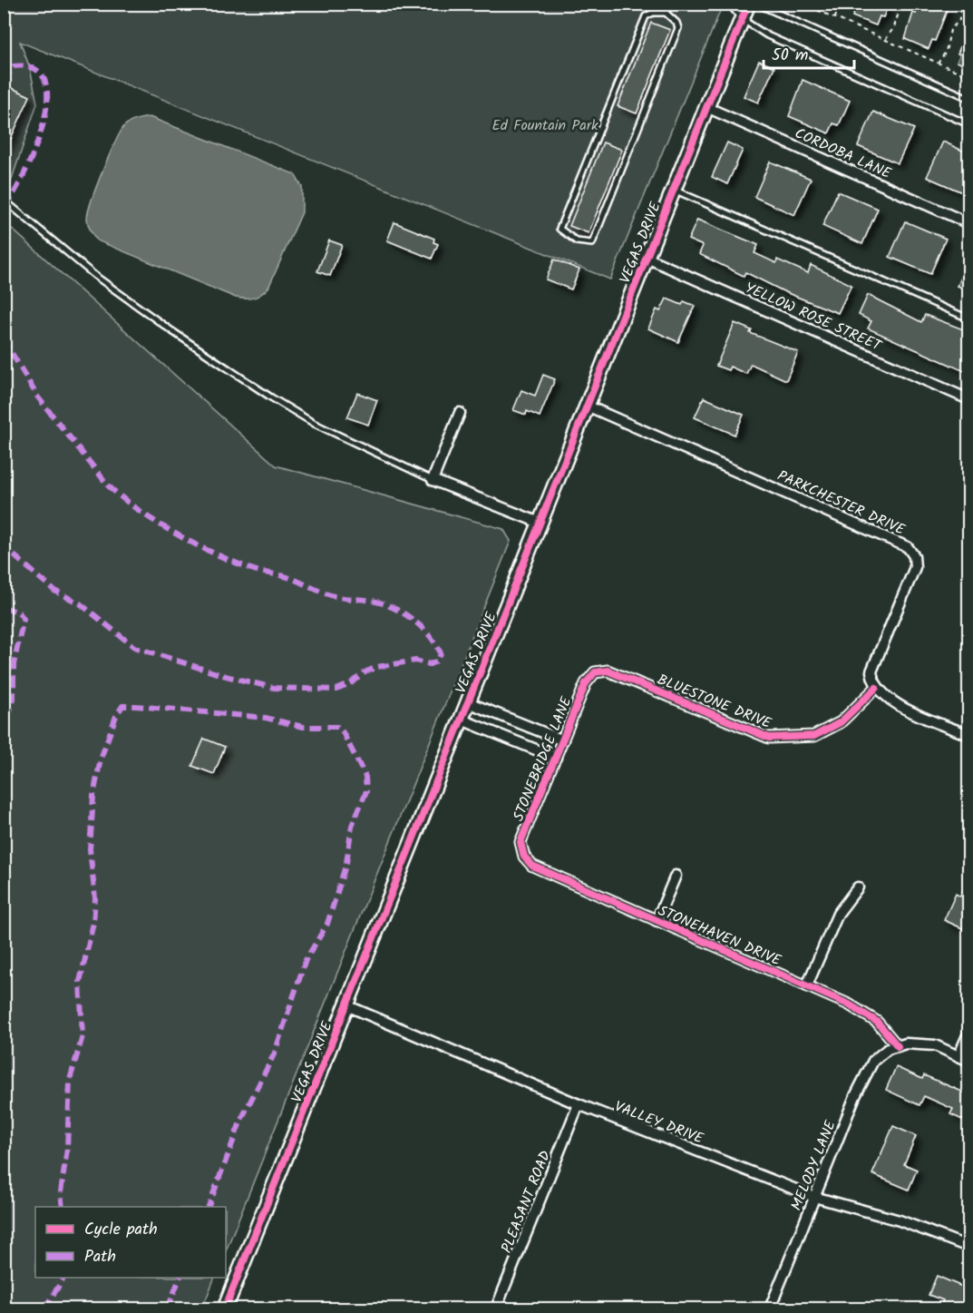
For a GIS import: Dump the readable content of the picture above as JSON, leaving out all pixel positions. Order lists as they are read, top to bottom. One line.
{"streets":{"main road":["VEGAS DRIVE"],"street":["CORDOBA LANE","YELLOW ROSE STREET","PARKCHESTER DRIVE","BLUESTONE DRIVE","STONEBRIDGE LANE","STONEHAVEN DRIVE","VALLEY DRIVE","MELODY LANE","PLEASANT ROAD"]},"crossings":[["CORDOBA LANE","VEGAS DRIVE"],["VEGAS DRIVE","YELLOW ROSE STREET"],["VEGAS DRIVE","PARKCHESTER DRIVE"],["VEGAS DRIVE","VALLEY DRIVE"],["PARKCHESTER DRIVE","BLUESTONE DRIVE"],["BLUESTONE DRIVE","STONEBRIDGE LANE"],["STONEBRIDGE LANE","STONEHAVEN DRIVE"],["STONEHAVEN DRIVE","MELODY LANE"],["VALLEY DRIVE","MELODY LANE"],["VALLEY DRIVE","PLEASANT ROAD"]],"parks":["Ed Fountain Park"],"legend":["Cycle path","Path"],"scale_bar":"50 m"}
